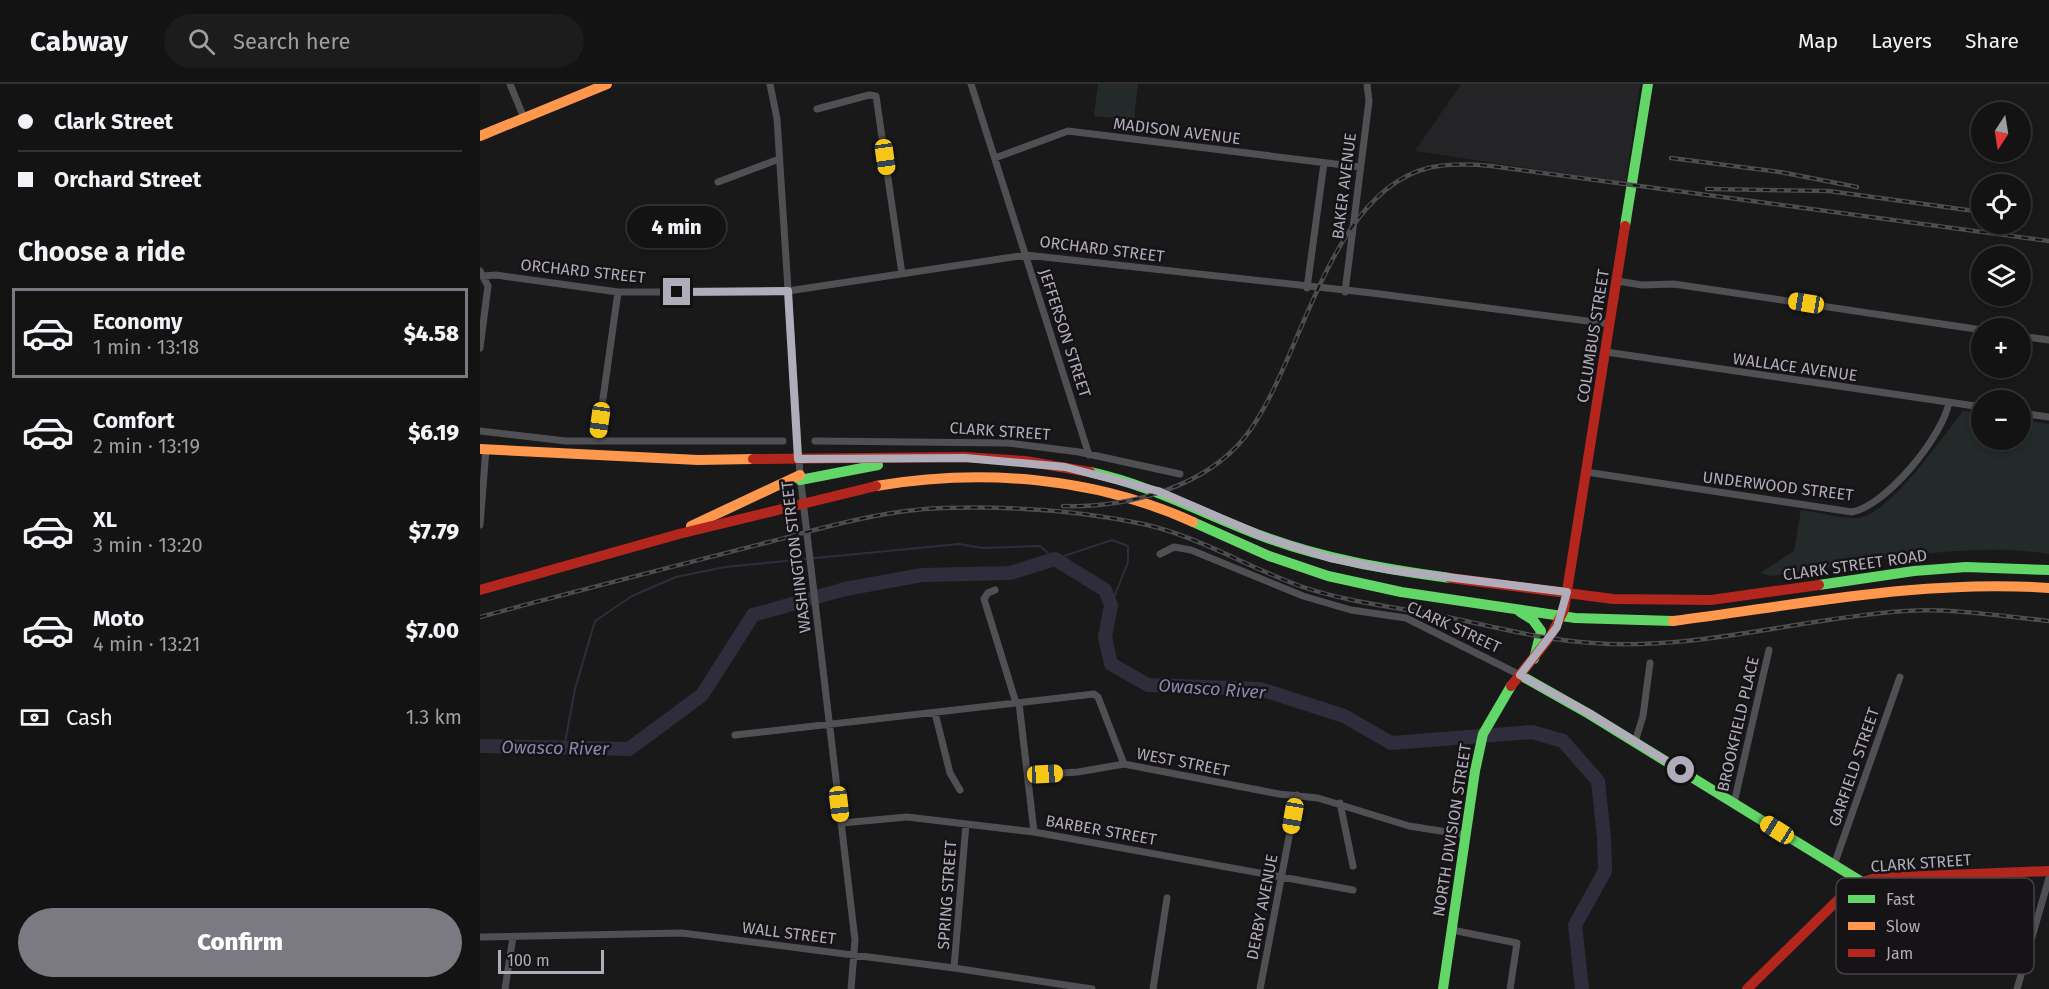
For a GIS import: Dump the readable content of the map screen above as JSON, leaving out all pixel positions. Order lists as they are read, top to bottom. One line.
{"streets":{"main road":["COLUMBUS STREET","CLARK STREET","CLARK STREET ROAD","NORTH DIVISION STREET"],"street":["MADISON AVENUE","BAKER AVENUE","ORCHARD STREET","JEFFERSON STREET","WALLACE AVENUE","UNDERWOOD STREET","WASHINGTON STREET","BROOKFIELD PLACE","WEST STREET","GARFIELD STREET","BARBER STREET","SPRING STREET","DERBY AVENUE","WALL STREET"]},"crossings":[["MADISON AVENUE","BAKER AVENUE"],["MADISON AVENUE","JEFFERSON STREET"],["BAKER AVENUE","ORCHARD STREET"],["ORCHARD STREET","JEFFERSON STREET"],["ORCHARD STREET","COLUMBUS STREET"],["ORCHARD STREET","WASHINGTON STREET"],["JEFFERSON STREET","CLARK STREET"],["COLUMBUS STREET","WALLACE AVENUE"],["COLUMBUS STREET","UNDERWOOD STREET"],["COLUMBUS STREET","CLARK STREET ROAD"],["COLUMBUS STREET","NORTH DIVISION STREET"],["WALLACE AVENUE","UNDERWOOD STREET"],["CLARK STREET","BROOKFIELD PLACE"],["CLARK STREET","GARFIELD STREET"],["CLARK STREET","NORTH DIVISION STREET"],["WASHINGTON STREET","WEST STREET"],["WASHINGTON STREET","BARBER STREET"],["WASHINGTON STREET","WALL STREET"],["CLARK STREET ROAD","NORTH DIVISION STREET"],["WEST STREET","NORTH DIVISION STREET"],["WEST STREET","DERBY AVENUE"],["BARBER STREET","SPRING STREET"],["BARBER STREET","DERBY AVENUE"],["SPRING STREET","WALL STREET"]],"water":["Owasco River"],"legend":["Fast","Slow","Jam"],"scale_bar":"100 m","north":"bottom","page":{"header":"Cabway","search":"Search here","nav":["Map","Layers","Share"],"banner":["Clark Street","Orchard Street"],"map_buttons":["+","−"],"bubble":"4 min","heading":"Choose a ride","list":[{"name":"Economy","note":"1 min · 13:18","value":"$4.58"},{"name":"Comfort","note":"2 min · 13:19","value":"$6.19"},{"name":"XL","note":"3 min · 13:20","value":"$7.79"},{"name":"Moto","note":"4 min · 13:21","value":"$7.00"}],"pay":["Cash","1.3 km"],"buttons":"Confirm","scale":"100 m"}}
